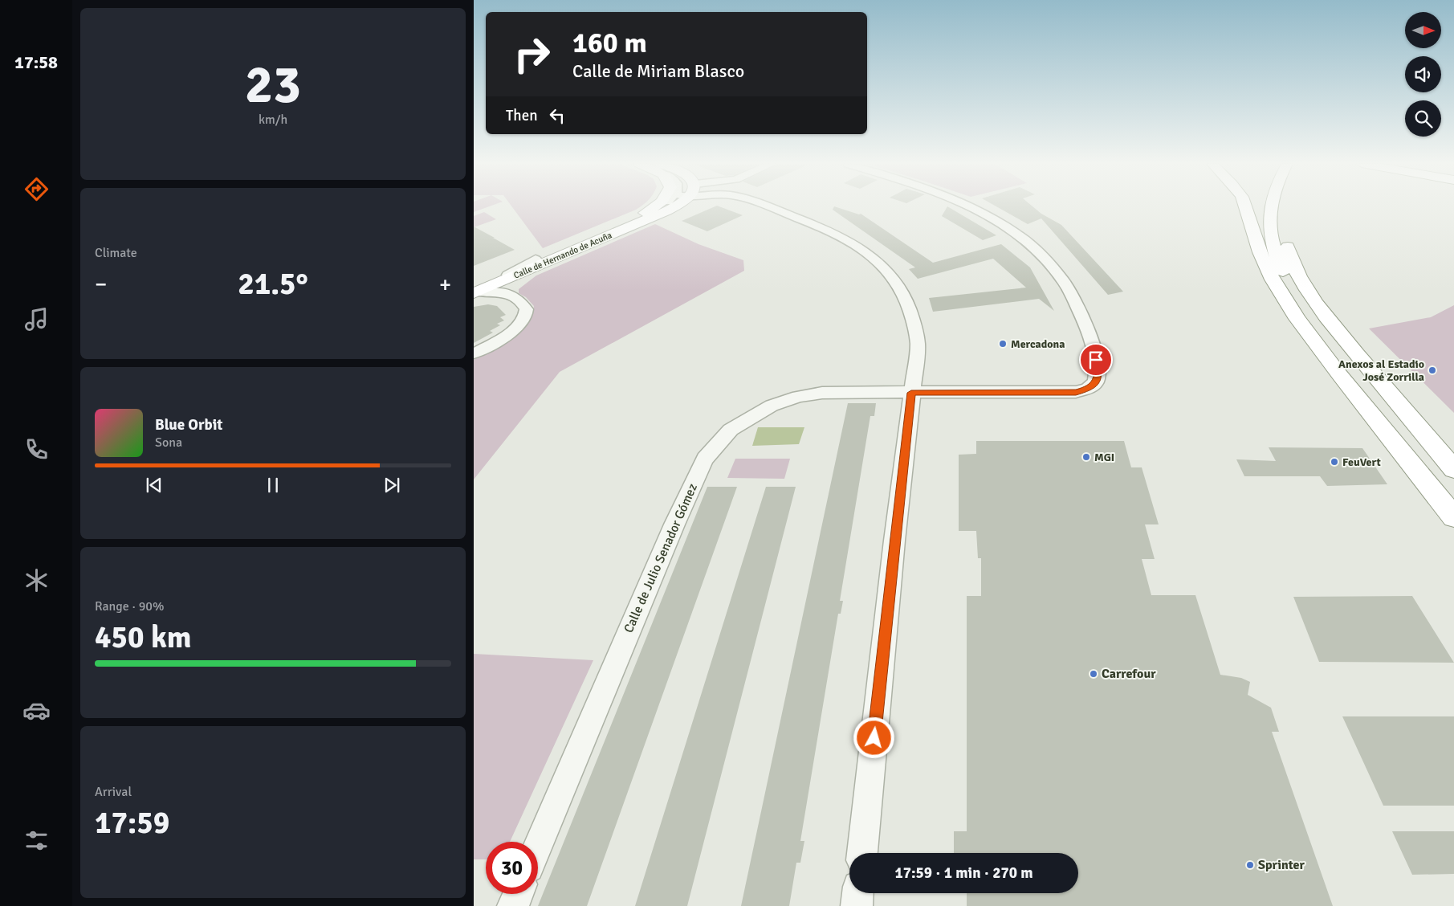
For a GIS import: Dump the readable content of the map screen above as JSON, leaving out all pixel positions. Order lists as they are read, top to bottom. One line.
{"streets":{"main road":["Calle de Hernando de Acuña"],"street":["Calle de Julio Senador Gómez"]},"places":["Mercadona","Anexos al Estadio José Zorrilla","MGI","FeuVert","Carrefour","Sprinter"],"north":"right","page":{"tabs":"17:58","tile":[["23","km/h"],"Climate",["Range · 90%","450 km"],["Arrival","17:59"]],"turn":["160 m","Calle de Miriam Blasco"],"then":"Then","heat":["−","21.5°","+"],"song":["Blue Orbit","Sona"],"limit":"30","trip":"17:59 · 1 min · 270 m"}}
